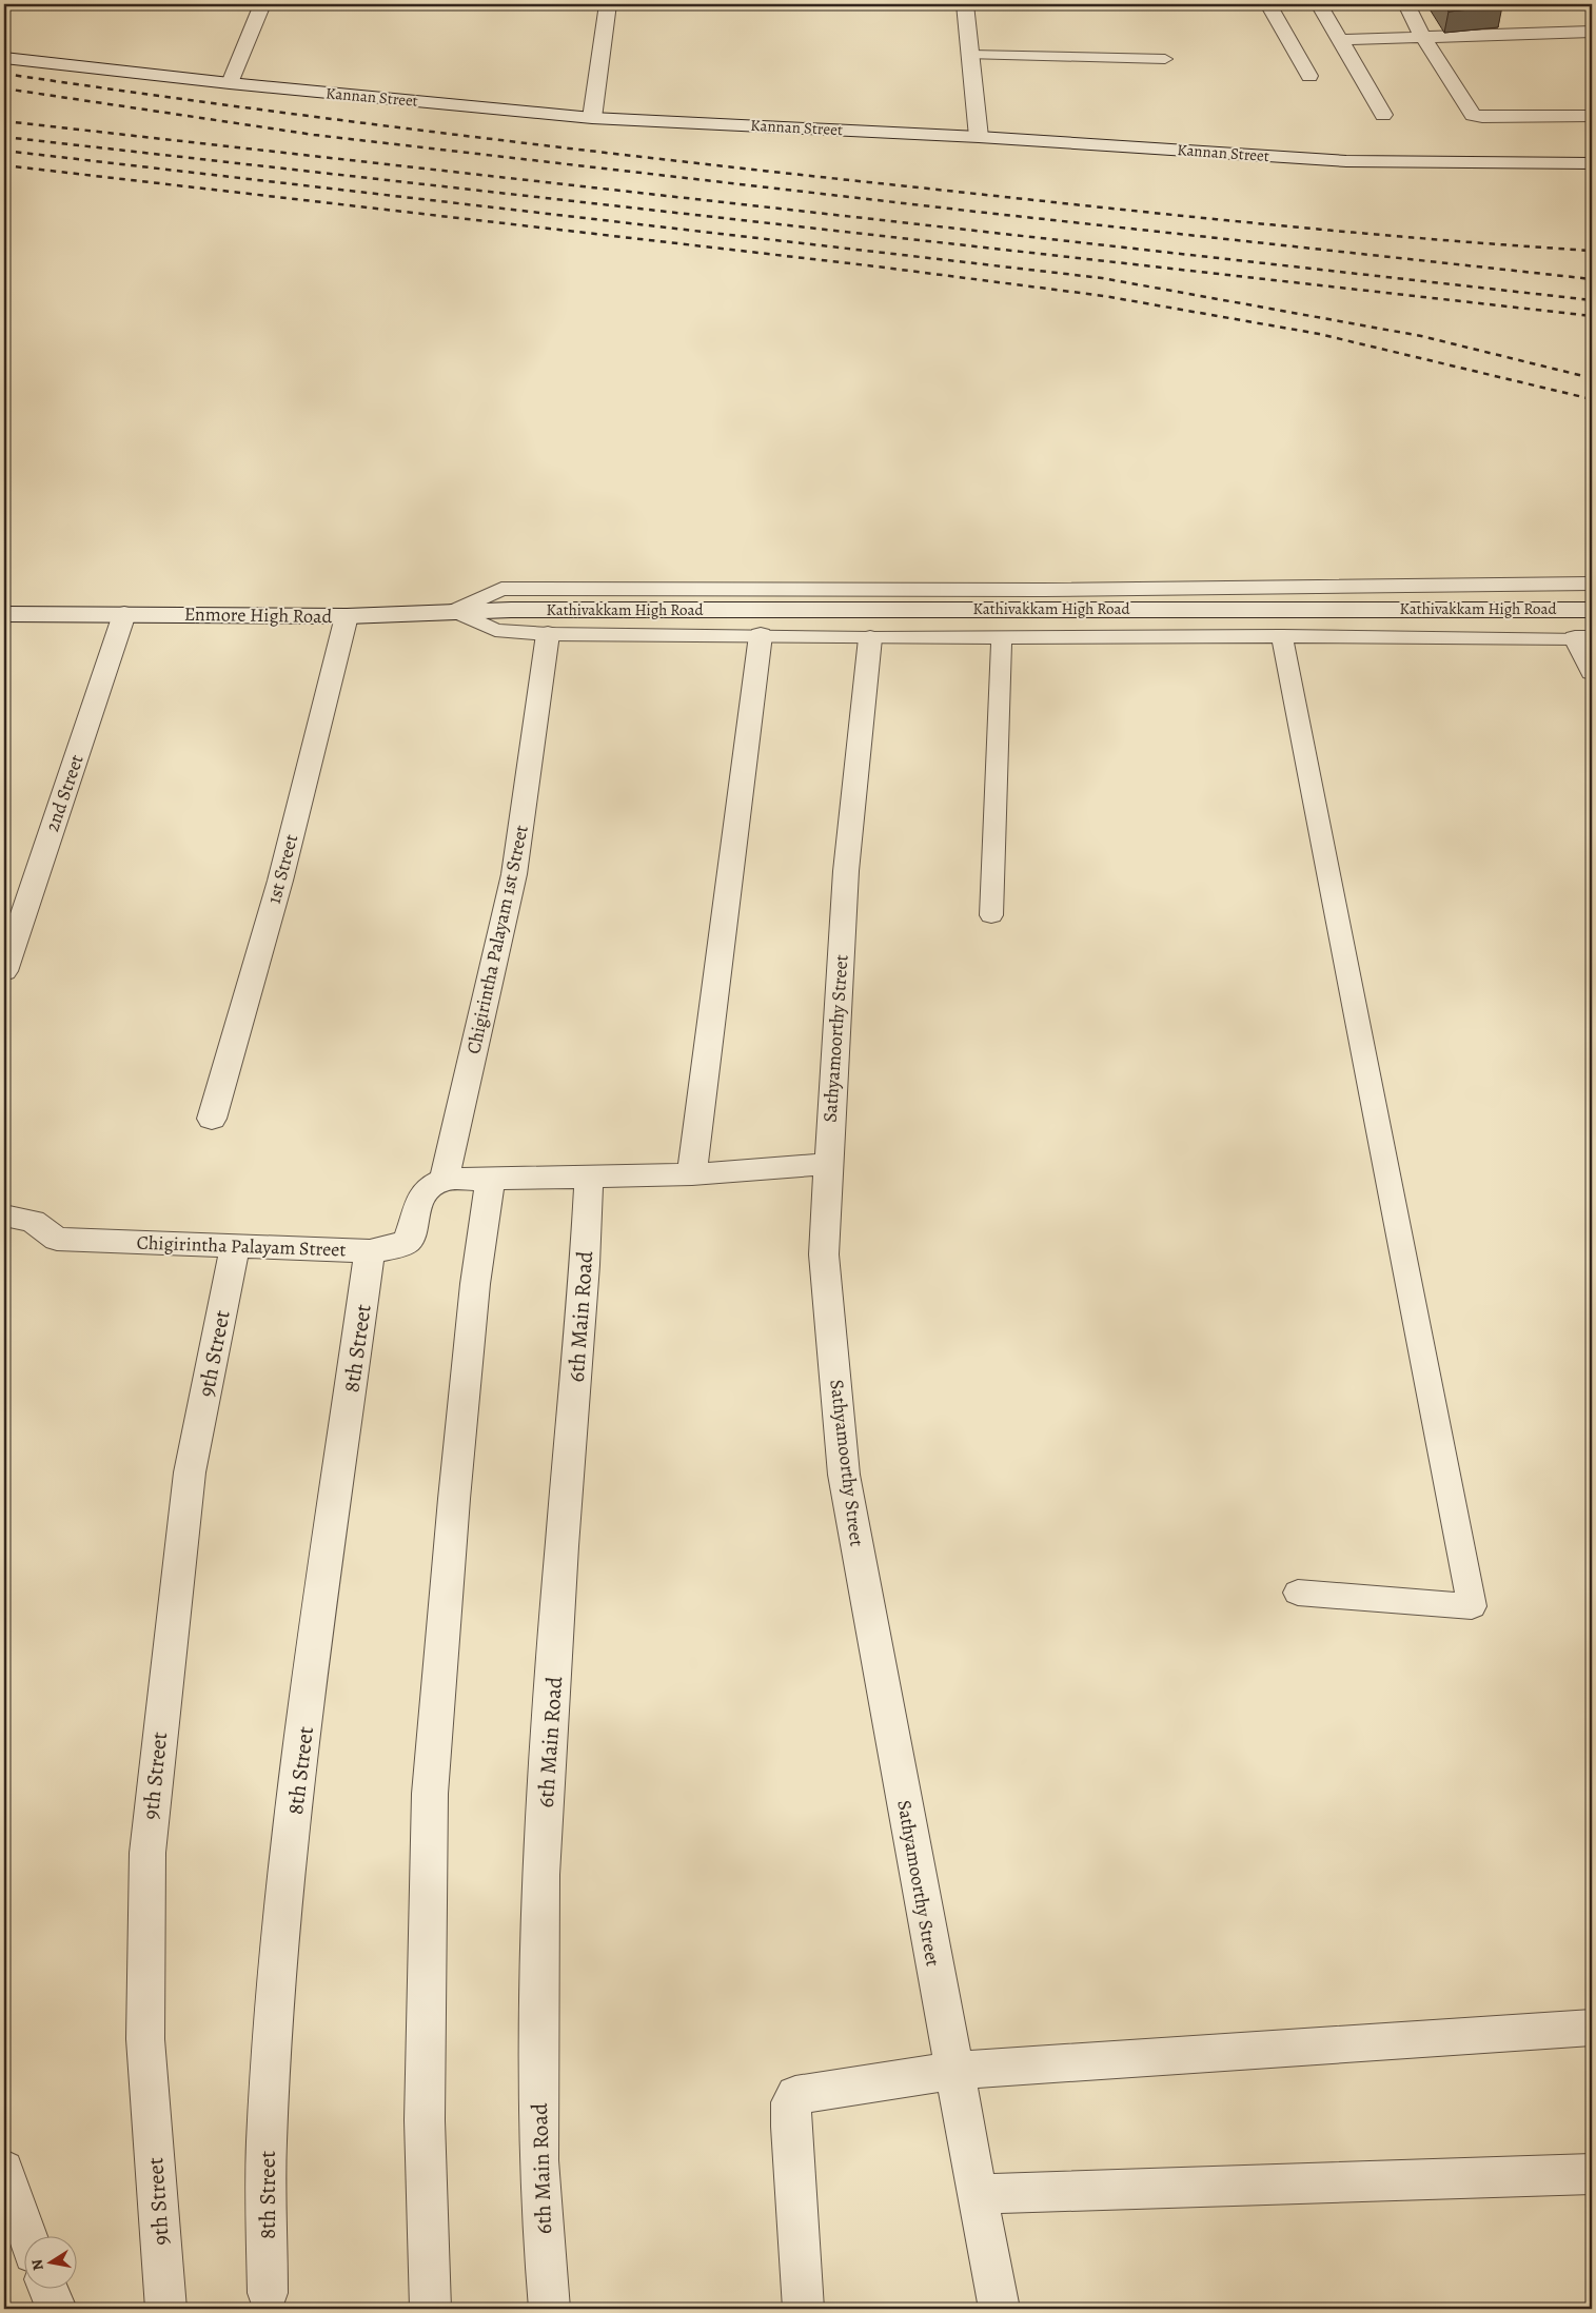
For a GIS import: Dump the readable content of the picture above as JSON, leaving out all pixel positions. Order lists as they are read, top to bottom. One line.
{"streets":{"street":["Kannan Street","Kathivakkam High Road","Enmore High Road","2nd Street","1st Street","Chigirintha Palayam 1st Street","Sathyamoorthy Street","Chigirintha Palayam Street","6th Main Road","8th Street","9th Street"]},"crossings":[["Kathivakkam High Road","Enmore High Road"],["Enmore High Road","2nd Street"],["Enmore High Road","1st Street"],["Chigirintha Palayam 1st Street","Chigirintha Palayam Street"],["Chigirintha Palayam Street","8th Street"],["Chigirintha Palayam Street","9th Street"]],"north":"left"}
